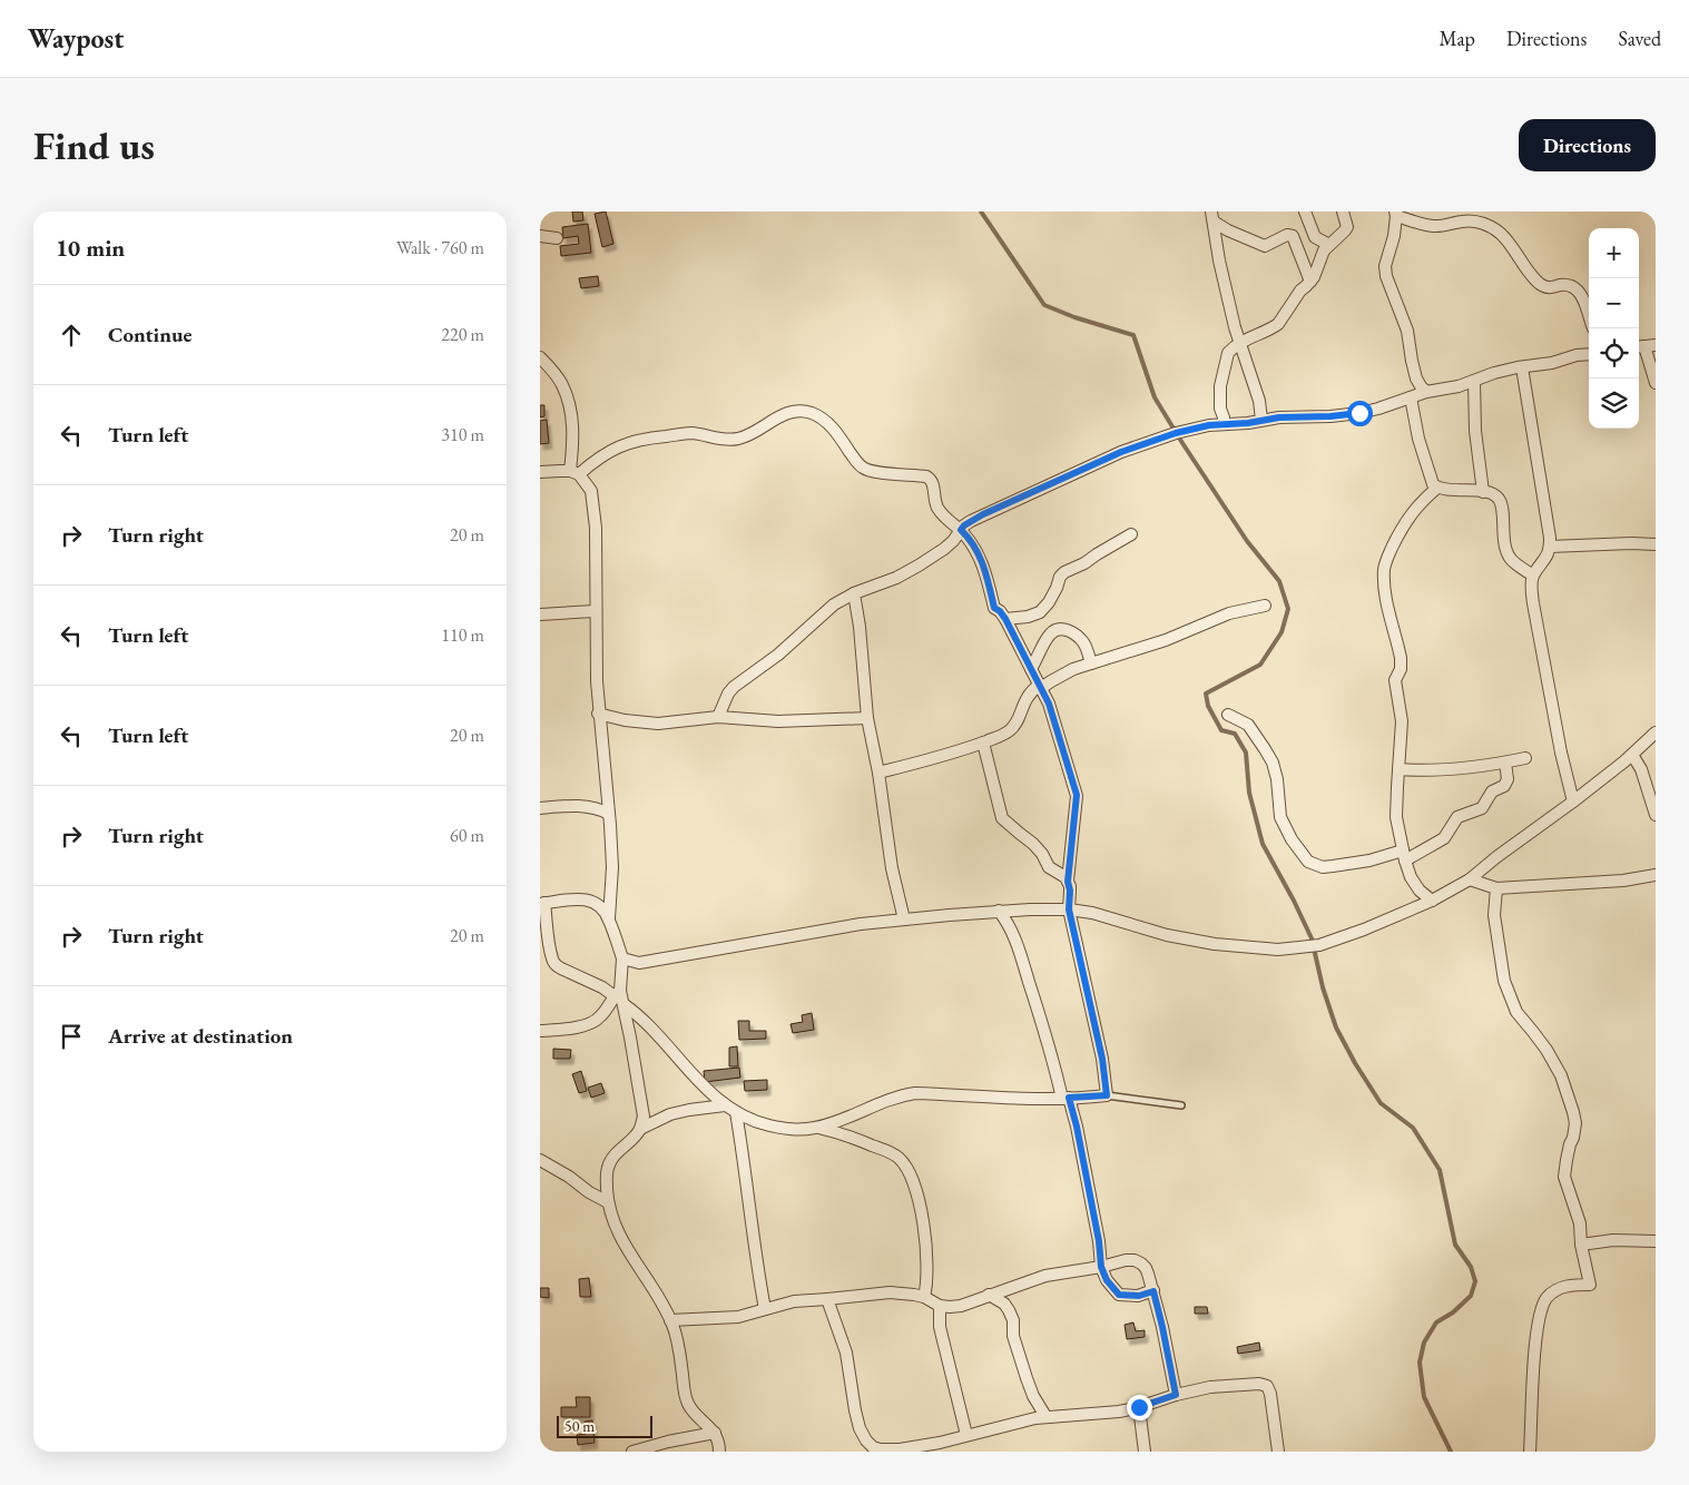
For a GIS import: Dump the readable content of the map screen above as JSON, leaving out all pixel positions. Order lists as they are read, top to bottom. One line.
{"scale_bar":"50 m","page":{"header":"Waypost","nav":["Map","Directions","Saved"],"buttons":"Directions","title":"Find us","heading":["10 min","Walk · 760 m"],"map_buttons":["+","−"],"list":[["Continue","220 m"],["Turn left","310 m"],["Turn right","20 m"],["Turn left","110 m"],["Turn left","20 m"],["Turn right","60 m"],["Turn right","20 m"],"Arrive at destination"],"scale":"50 m"}}
